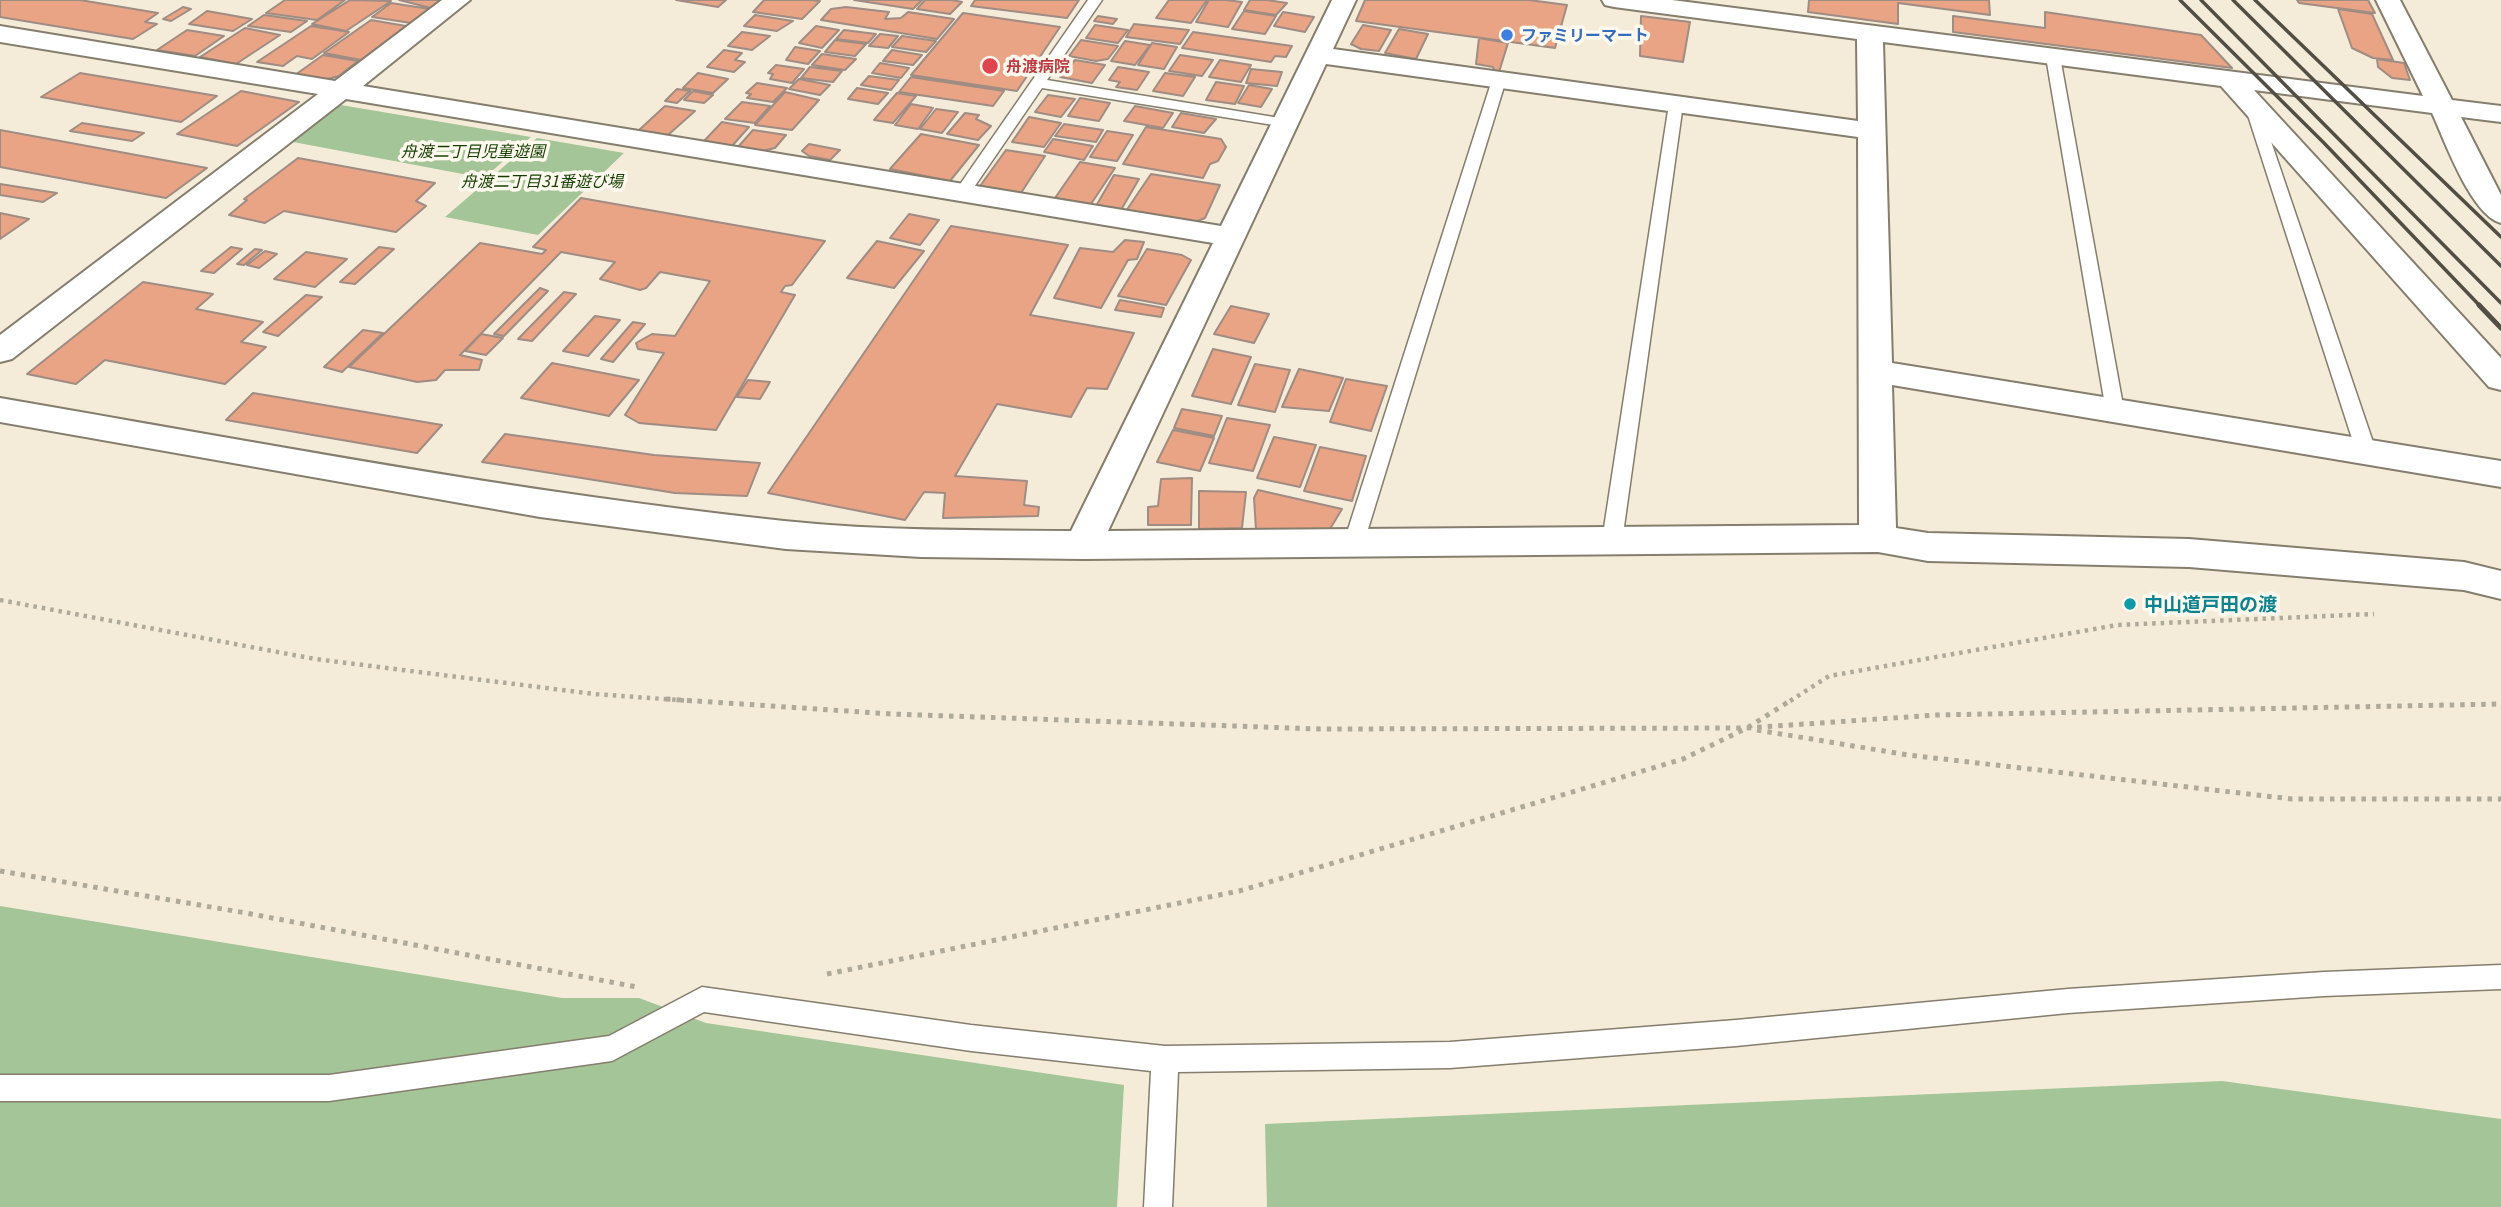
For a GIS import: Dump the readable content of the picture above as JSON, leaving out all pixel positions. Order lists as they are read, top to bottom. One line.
{"parks":["舟渡二丁目児童遊園","舟渡二丁目31番遊び場"],"places":["ファミリーマート","舟渡病院","中山道戸田の渡"]}
